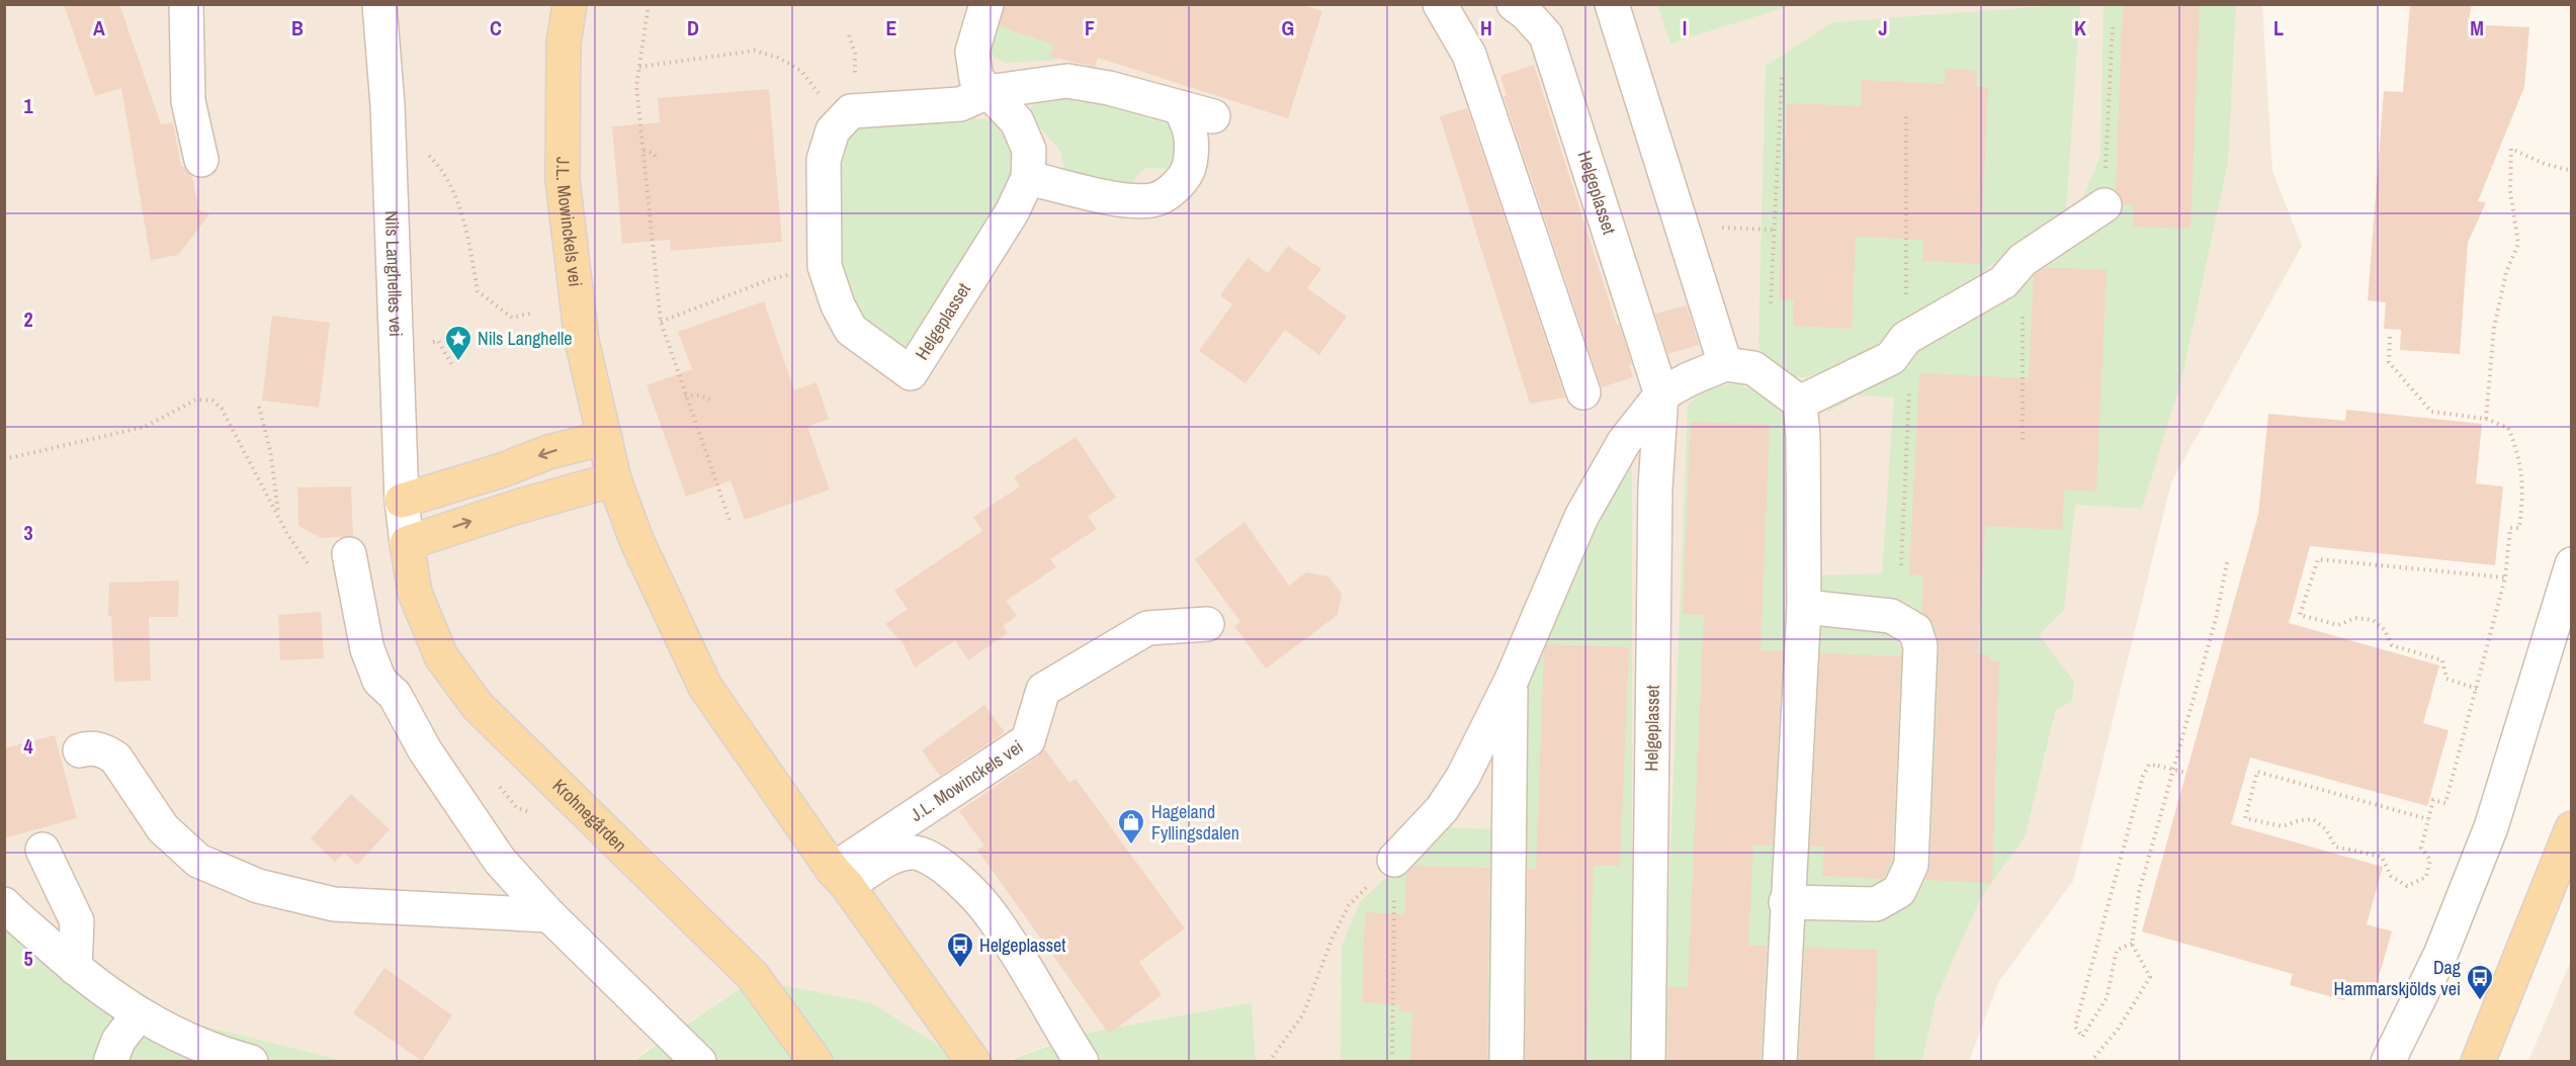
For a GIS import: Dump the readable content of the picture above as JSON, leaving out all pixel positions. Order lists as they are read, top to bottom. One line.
{"streets":{"main road":["J.L. Mowinckels vei","Krohnegården"],"street":["Helgeplasset","Nils Langhelles vei"]},"crossings":[["Nils Langhelles vei","Krohnegården"]],"places":{"place":["Nils Langhelle"],"shop":["Hageland Fyllingsdalen"],"bus stop":["Helgeplasset","Dag Hammarskjölds vei"]},"grid":{"columns":["A","B","C","D","E","F","G","H","I","J","K","L","M"],"rows":["1","2","3","4","5"]}}
